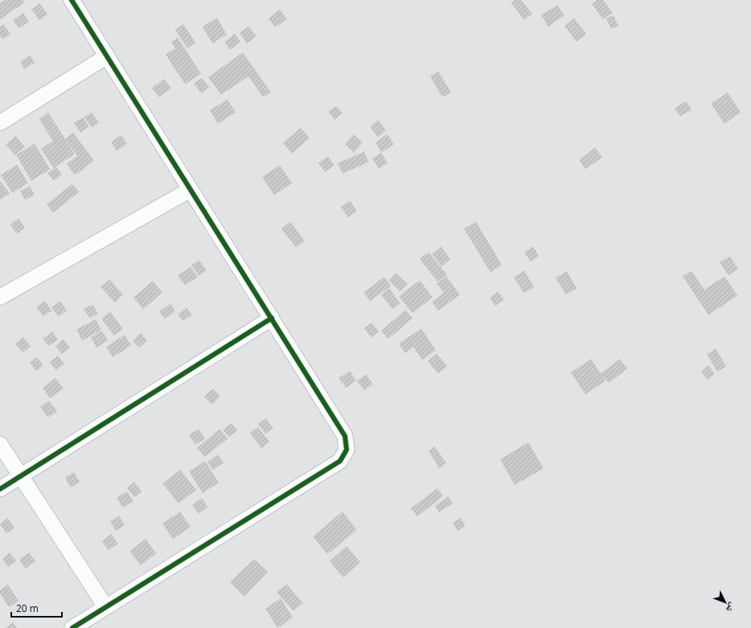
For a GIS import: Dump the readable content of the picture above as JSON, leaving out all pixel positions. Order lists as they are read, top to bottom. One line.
{"scale_bar":"20 m","north":"bottom right"}
